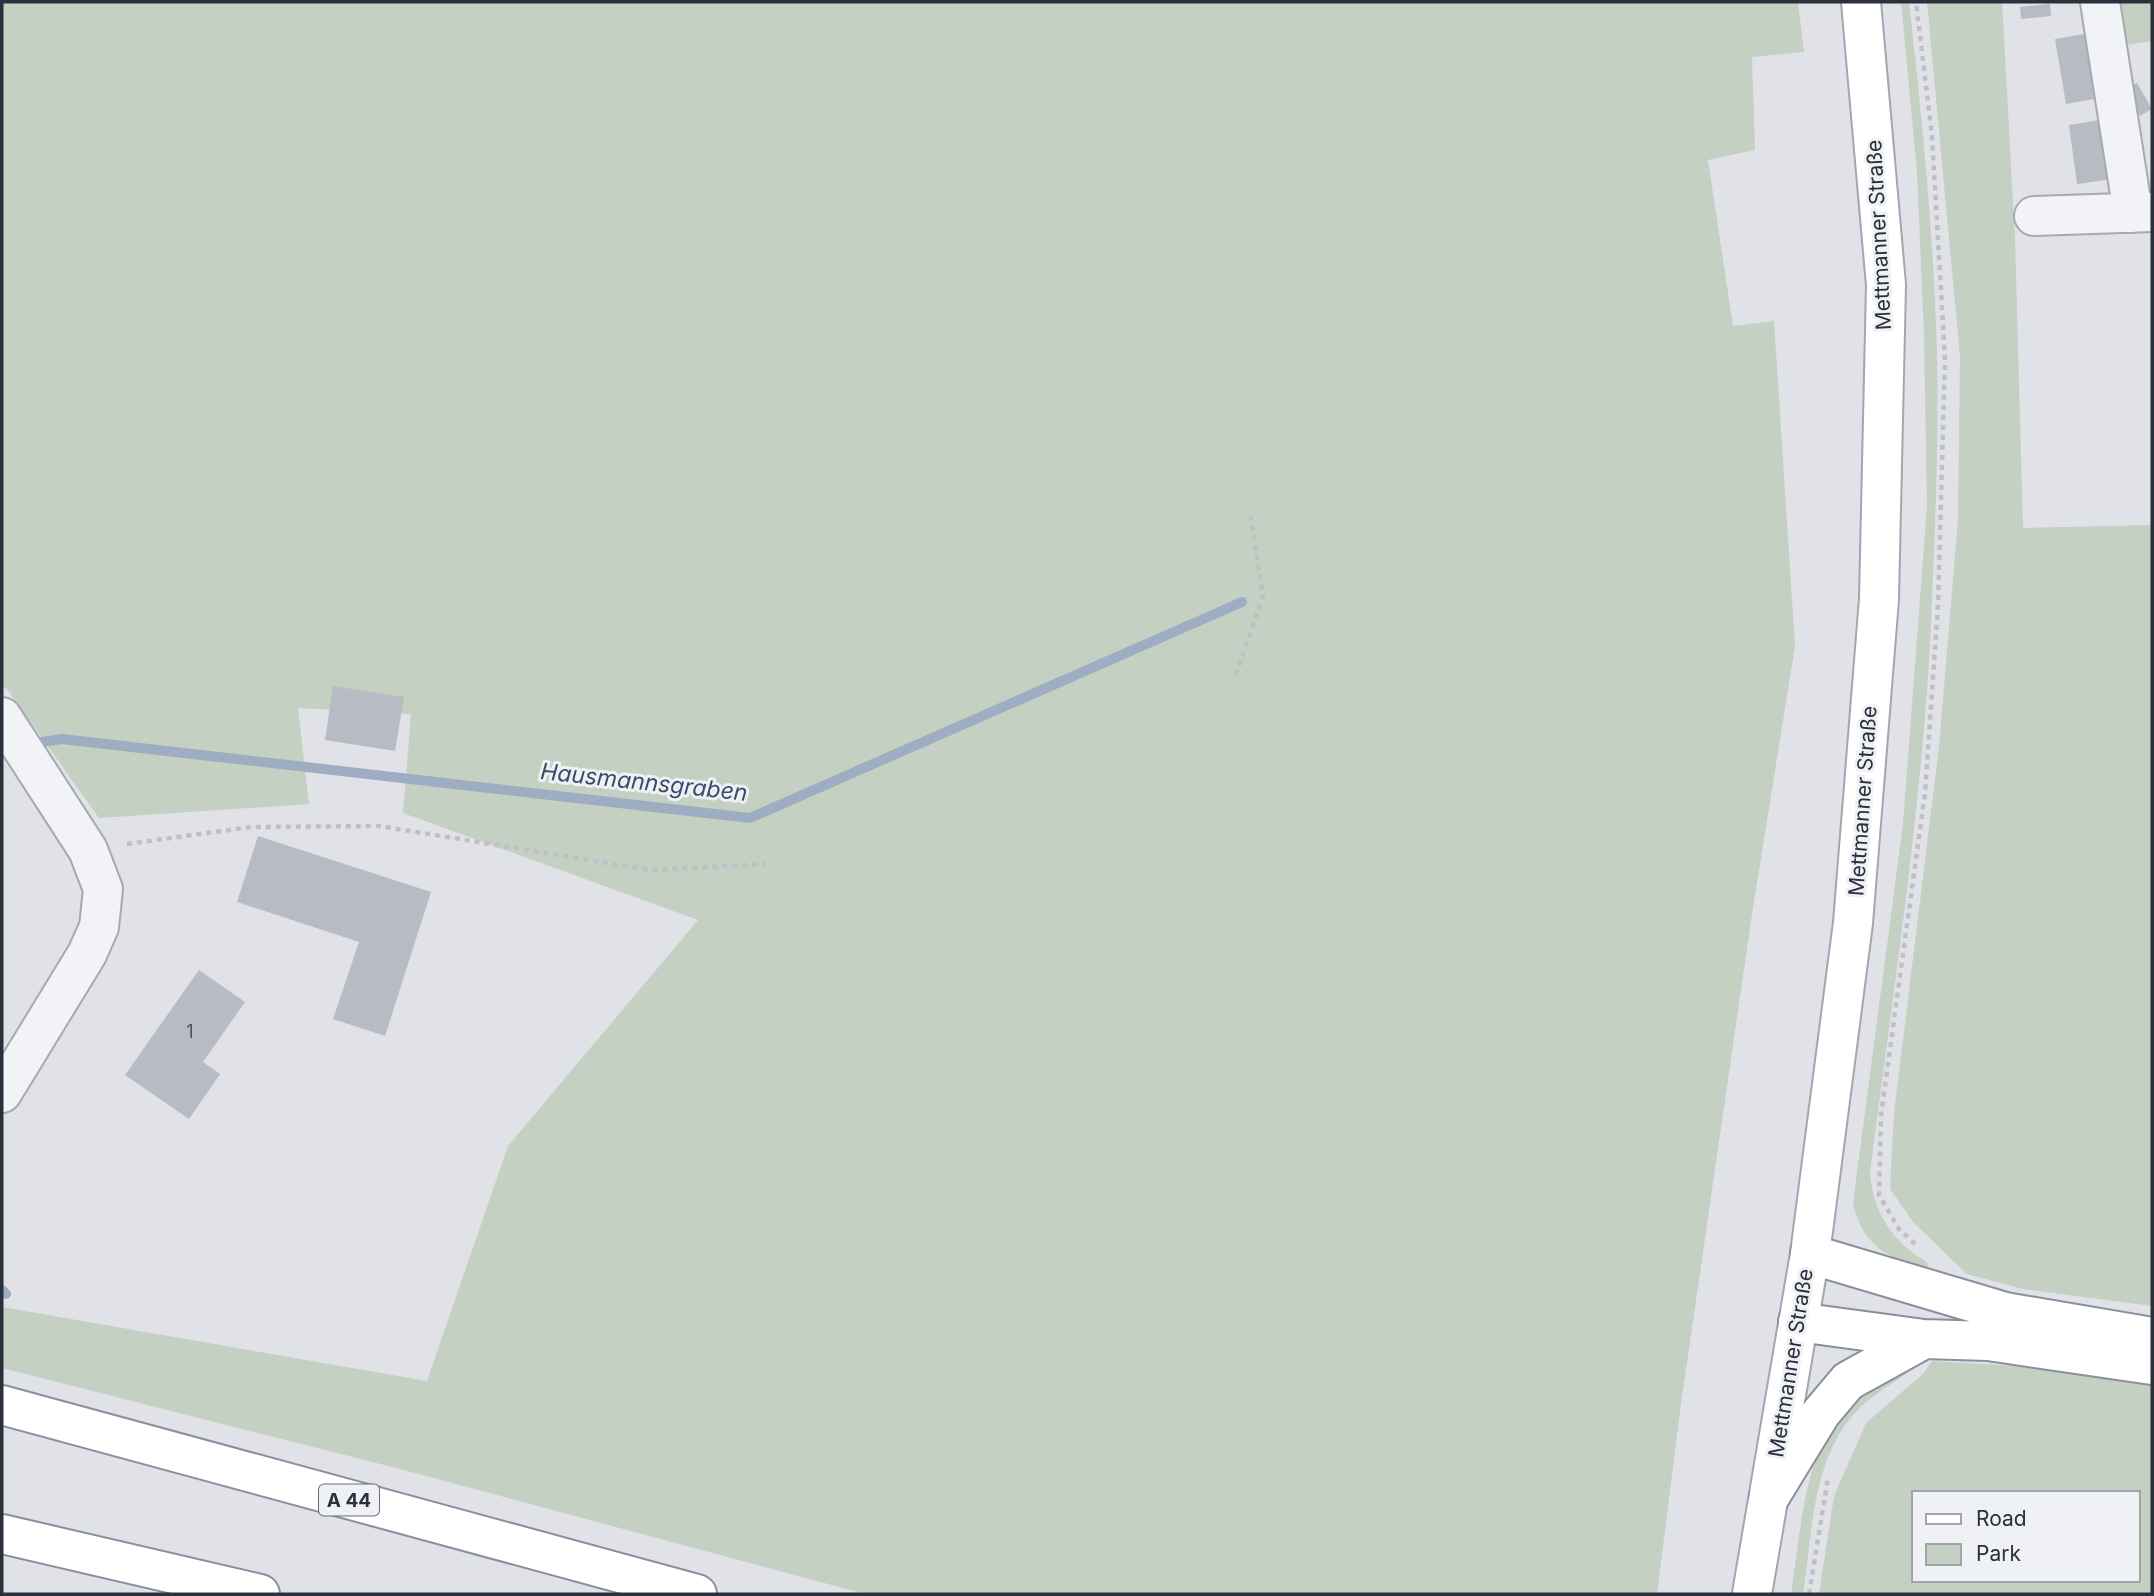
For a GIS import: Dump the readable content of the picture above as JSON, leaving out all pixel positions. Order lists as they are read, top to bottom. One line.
{"streets":{"main road":["Mettmanner Straße","A 44"]},"water":["Hausmannsgraben"],"house_numbers":["1"],"legend":["Road","Park"]}
